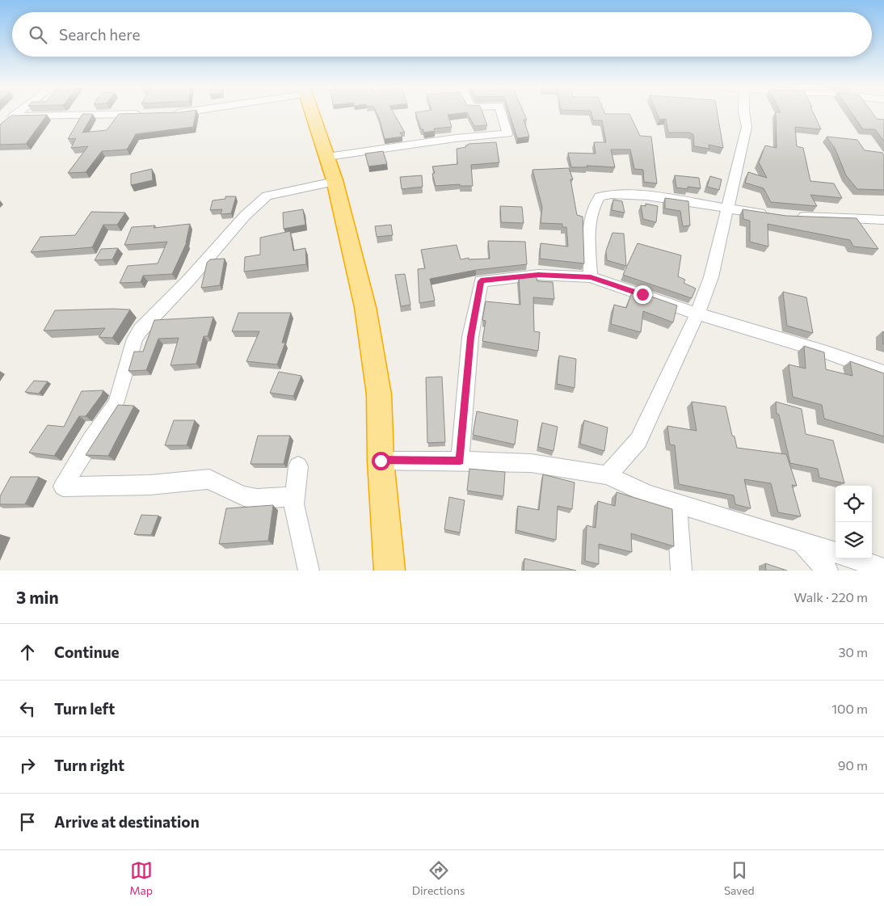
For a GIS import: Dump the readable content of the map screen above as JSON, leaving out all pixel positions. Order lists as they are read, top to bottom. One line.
{"page":{"search":"Search here","heading":["3 min","Walk · 220 m"],"list":[["Continue","30 m"],["Turn left","100 m"],["Turn right","90 m"],"Arrive at destination"],"nav":["Map","Directions","Saved"]}}
